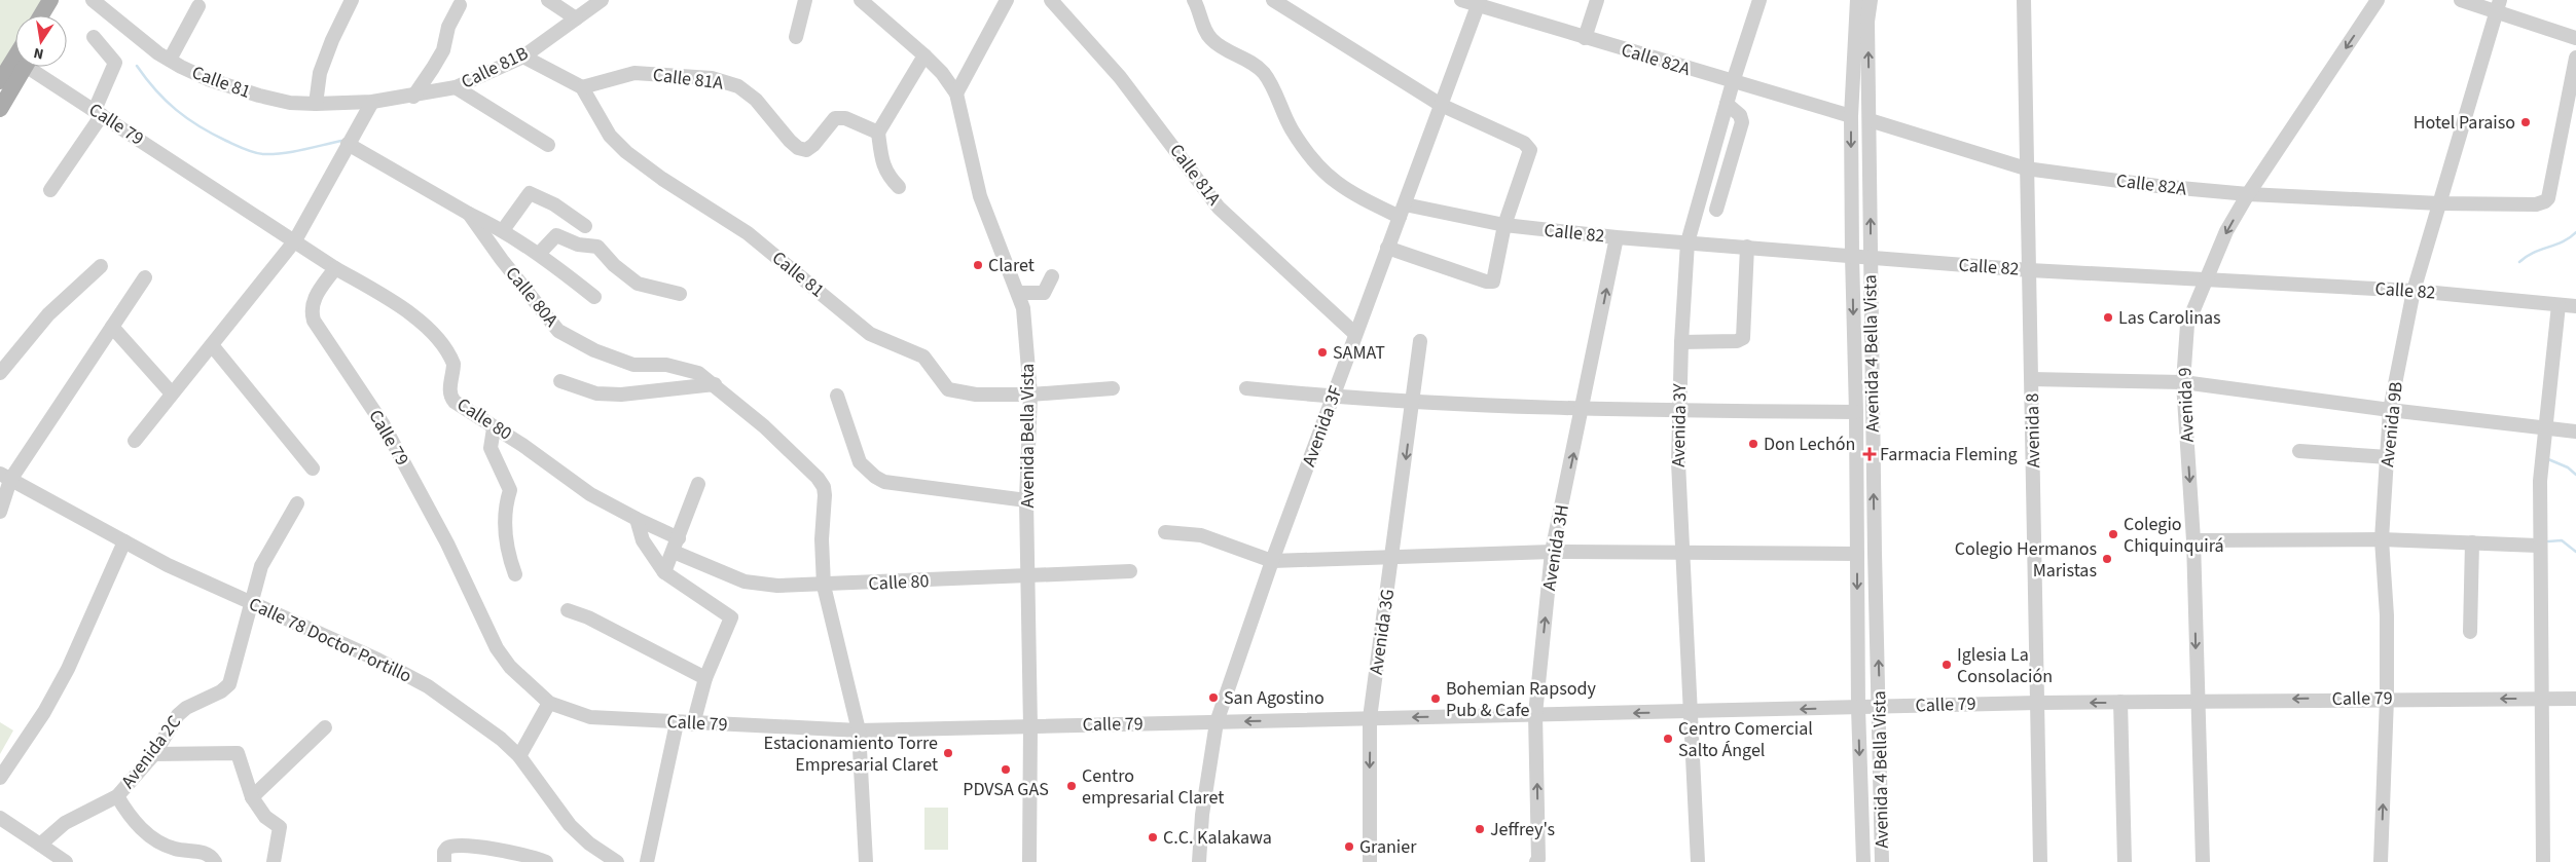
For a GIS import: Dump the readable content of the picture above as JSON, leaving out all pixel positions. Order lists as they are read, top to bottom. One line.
{"streets":{"street":["Calle 82A","Calle 81B","Calle 81A","Calle 81","Calle 79","Calle 82","Calle 80A","Avenida 4 Bella Vista","Avenida 9","Calle 80","Avenida 9B","Avenida 3Y","Avenida 3F","Avenida 8","Avenida Bella Vista","Avenida 3H","Avenida 3G","Calle 78 Doctor Portillo","Avenida 2C"]},"crossings":[["Calle 82A","Avenida 4 Bella Vista"],["Calle 82A","Avenida 9"],["Calle 82A","Avenida 9B"],["Calle 82A","Avenida 3Y"],["Calle 82A","Avenida 3F"],["Calle 82A","Avenida 8"],["Calle 81B","Calle 81"],["Calle 81A","Calle 81"],["Calle 81A","Avenida 3F"],["Calle 81","Avenida Bella Vista"],["Calle 79","Calle 80A"],["Calle 79","Avenida 4 Bella Vista"],["Calle 79","Avenida 9"],["Calle 79","Calle 80"],["Calle 79","Avenida 9B"],["Calle 79","Avenida 3Y"],["Calle 79","Avenida 3F"],["Calle 79","Avenida 8"],["Calle 79","Avenida Bella Vista"],["Calle 79","Avenida 3H"],["Calle 79","Avenida 3G"],["Calle 82","Avenida 4 Bella Vista"],["Calle 82","Avenida 9"],["Calle 82","Avenida 9B"],["Calle 82","Avenida 3Y"],["Calle 82","Avenida 3F"],["Calle 82","Avenida 8"],["Calle 82","Avenida 3H"],["Calle 80A","Calle 80"],["Calle 80","Avenida Bella Vista"],["Calle 78 Doctor Portillo","Avenida 2C"]],"one_way":["Calle 79","Avenida 9","Avenida 3H","Avenida 3G"],"places":{"other":["Hotel Paraiso","Claret","Las Carolinas","SAMAT","Don Lechón","Colegio Chiquinquirá","Colegio Hermanos Maristas","Iglesia La Consolación","San Agostino","Bohemian Rapsody Pub & Cafe","Centro Comercial Salto Ángel","Estacionamiento Torre Empresarial Claret","PDVSA GAS","Centro empresarial Claret","Jeffrey's","C.C. Kalakawa","Granier"],"health":["Farmacia Fleming"]},"north":"bottom"}
